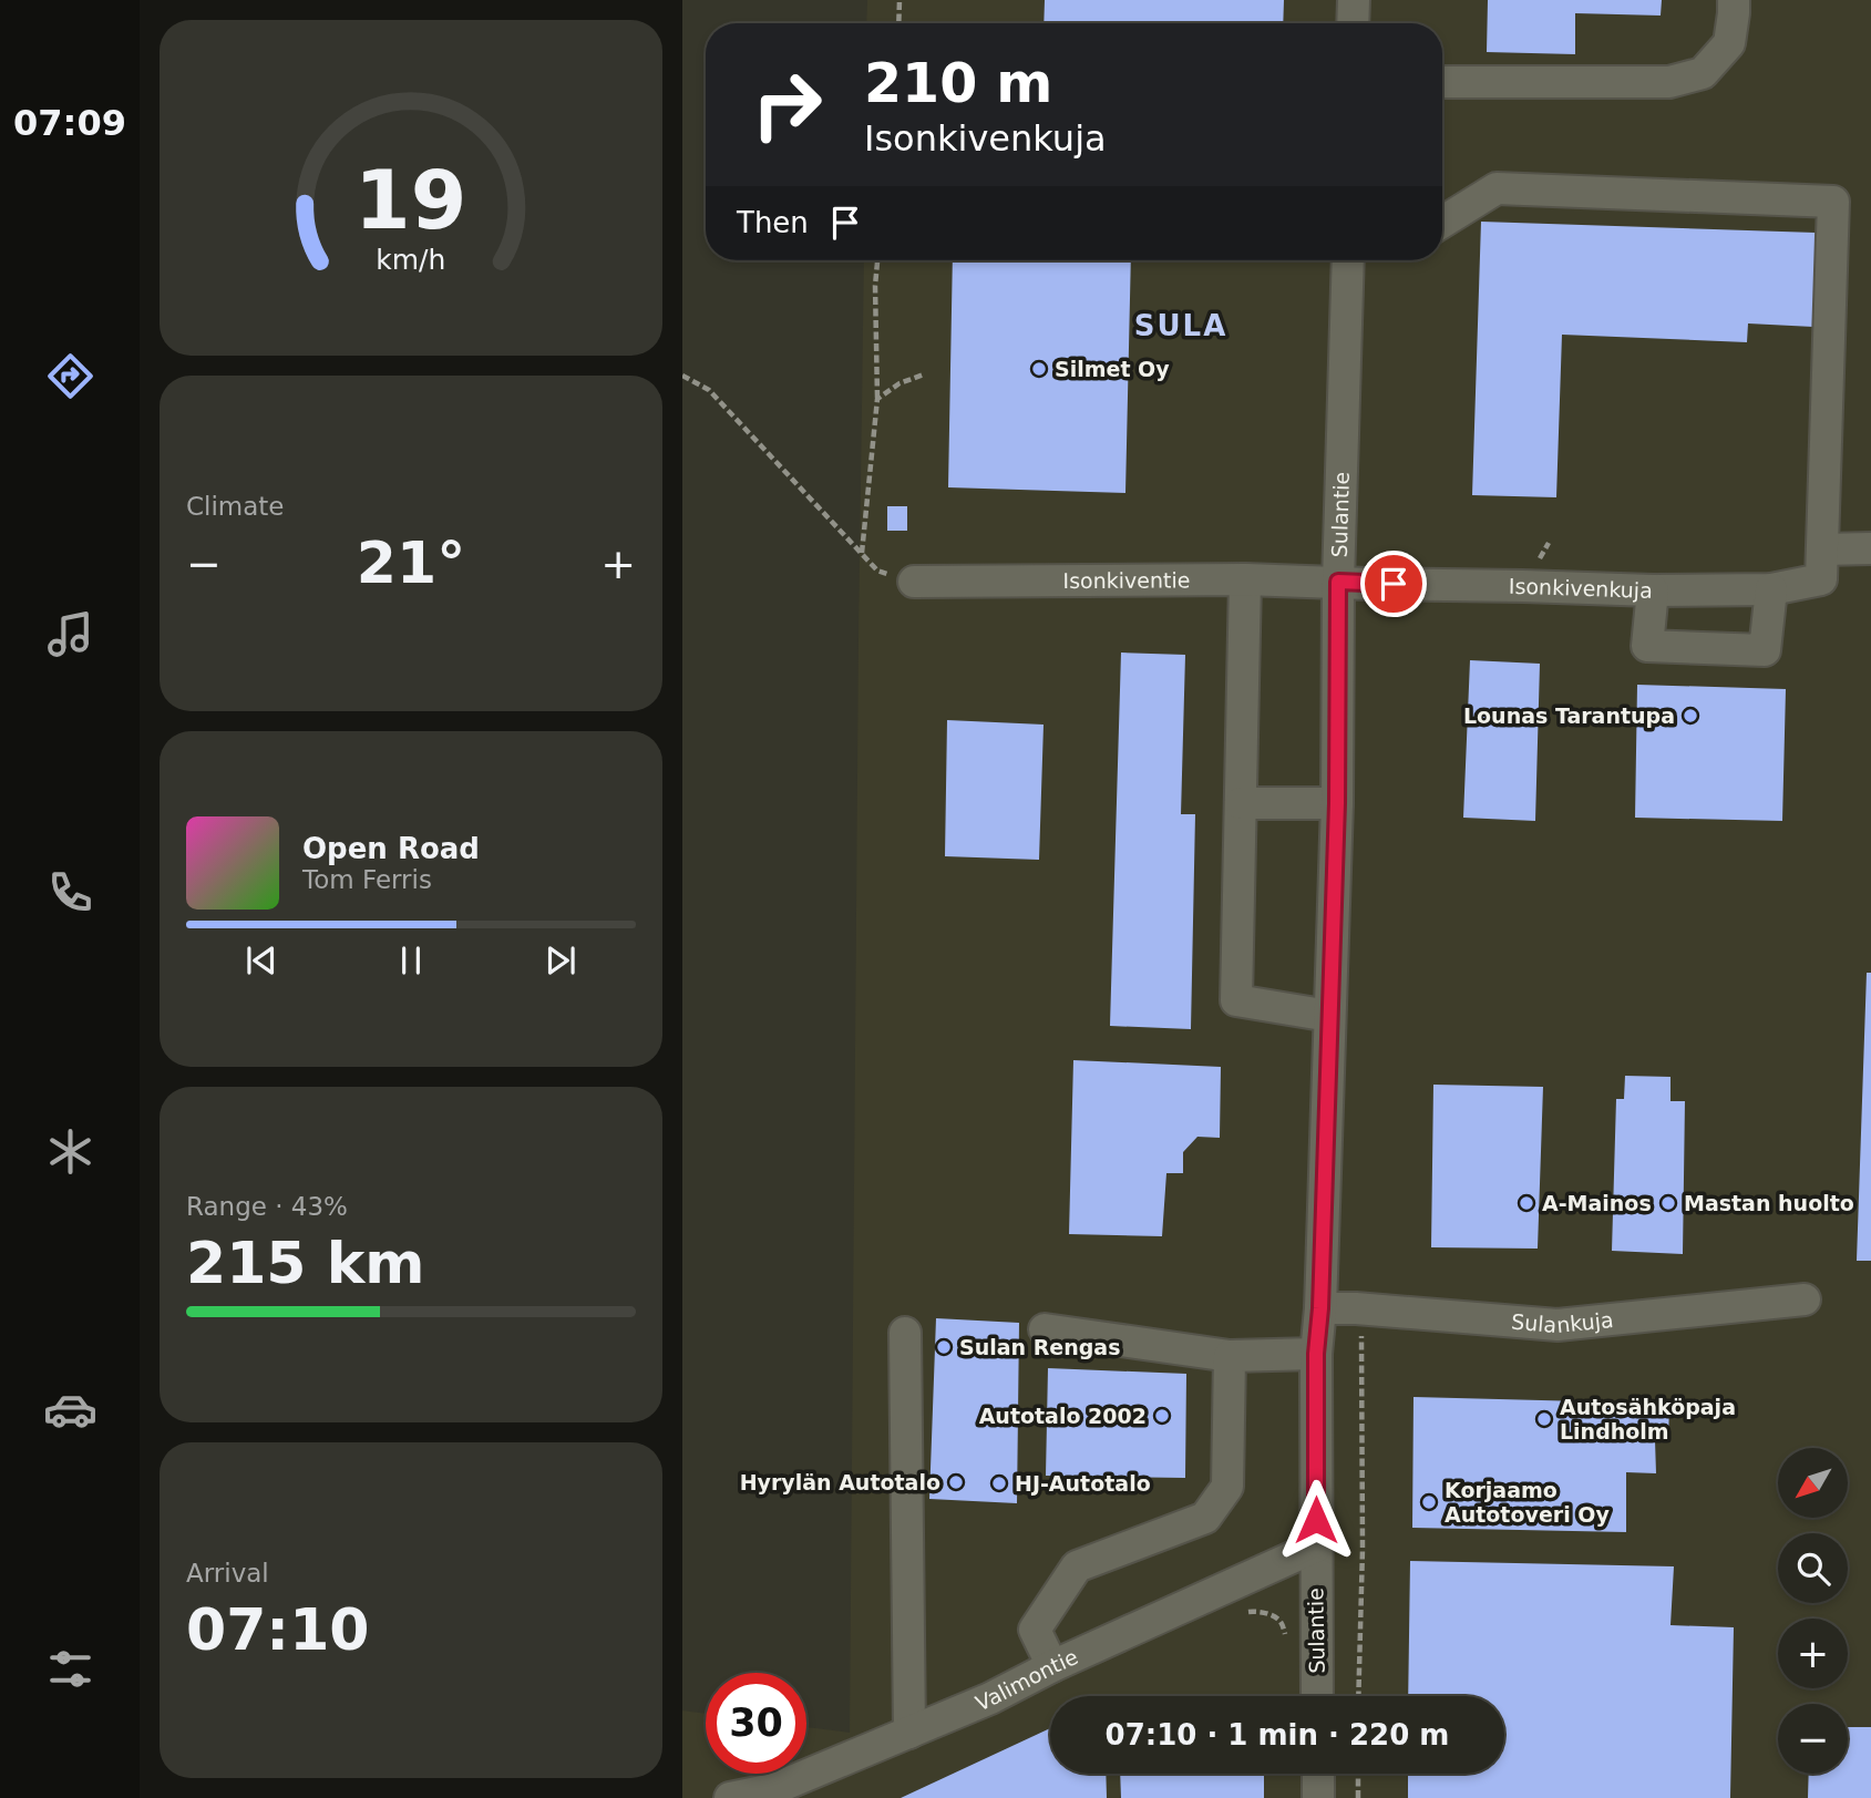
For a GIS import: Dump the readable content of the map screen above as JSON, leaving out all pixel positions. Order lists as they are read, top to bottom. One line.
{"streets":{"street":["Sulantie","Isonkiventie","Isonkivenkuja","Sulankuja","Valimontie"]},"crossings":[["Sulantie","Isonkiventie"],["Sulantie","Isonkivenkuja"],["Sulantie","Sulankuja"],["Sulantie","Valimontie"],["Isonkiventie","Isonkivenkuja"]],"districts":["SULA"],"places":["Silmet Oy","Lounas Tarantupa","A-Mainos","Mastan huolto","Sulan Rengas","Autotalo 2002","Autosähköpaja Lindholm","Hyrylän Autotalo","HJ-Autotalo","Korjaamo Autotoveri Oy"],"north":"bottom left","page":{"tabs":"07:09","turn":["210 m","Isonkivenkuja"],"then":"Then","tile":["Climate",["Range · 43%","215 km"],["Arrival","07:10"]],"heat":["−","21°","+"],"song":["Open Road","Tom Ferris"],"map_buttons":["+","−"],"limit":"30","trip":"07:10 · 1 min · 220 m","gauge":["19","km/h"]}}
